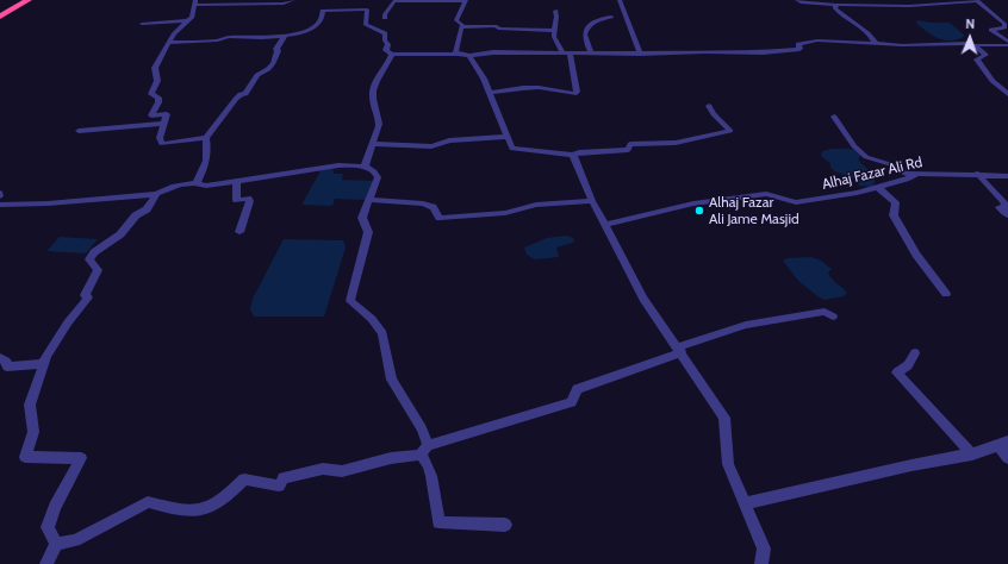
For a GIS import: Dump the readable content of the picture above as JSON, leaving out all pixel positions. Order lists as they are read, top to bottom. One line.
{"streets":{"street":["Alhaj Fazar Ali Rd"]},"places":["Alhaj Fazar Ali Jame Masjid"],"north":"top"}
